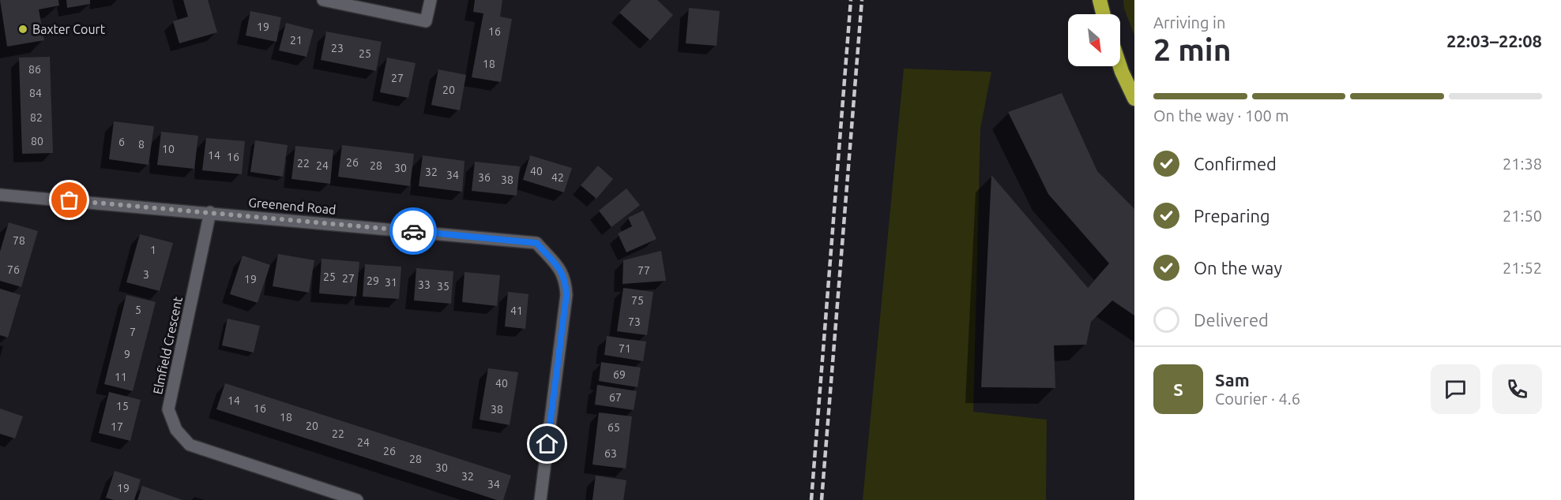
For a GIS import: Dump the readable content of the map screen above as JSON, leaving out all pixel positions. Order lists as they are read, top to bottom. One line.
{"streets":{"street":["Greenend Road","Elmfield Crescent"]},"crossings":[["Greenend Road","Elmfield Crescent"]],"places":["Baxter Court"],"house_numbers":["19","16","21","23","25","18","86","27","20","84","82","80","6","8","10","14","16","26","22","24","28","30","40","32","34","36","42","38","78","1","76","77","3","25","27","19","29","31","33","35","75","5","41","73","7","71","9","69","11","40","67","14","15","16","38","18","20","17","65","22","24","26","63","28","30","32","34","19"],"north":"bottom right","page":{"heading":["2 min","Arriving in","22:03–22:08"],"panel":["Sam","Courier · 4.6"],"bar":"On the way · 100 m","list":[["Confirmed","21:38"],["Preparing","21:50"],["On the way","21:52"],"Delivered"],"round":"S"}}
